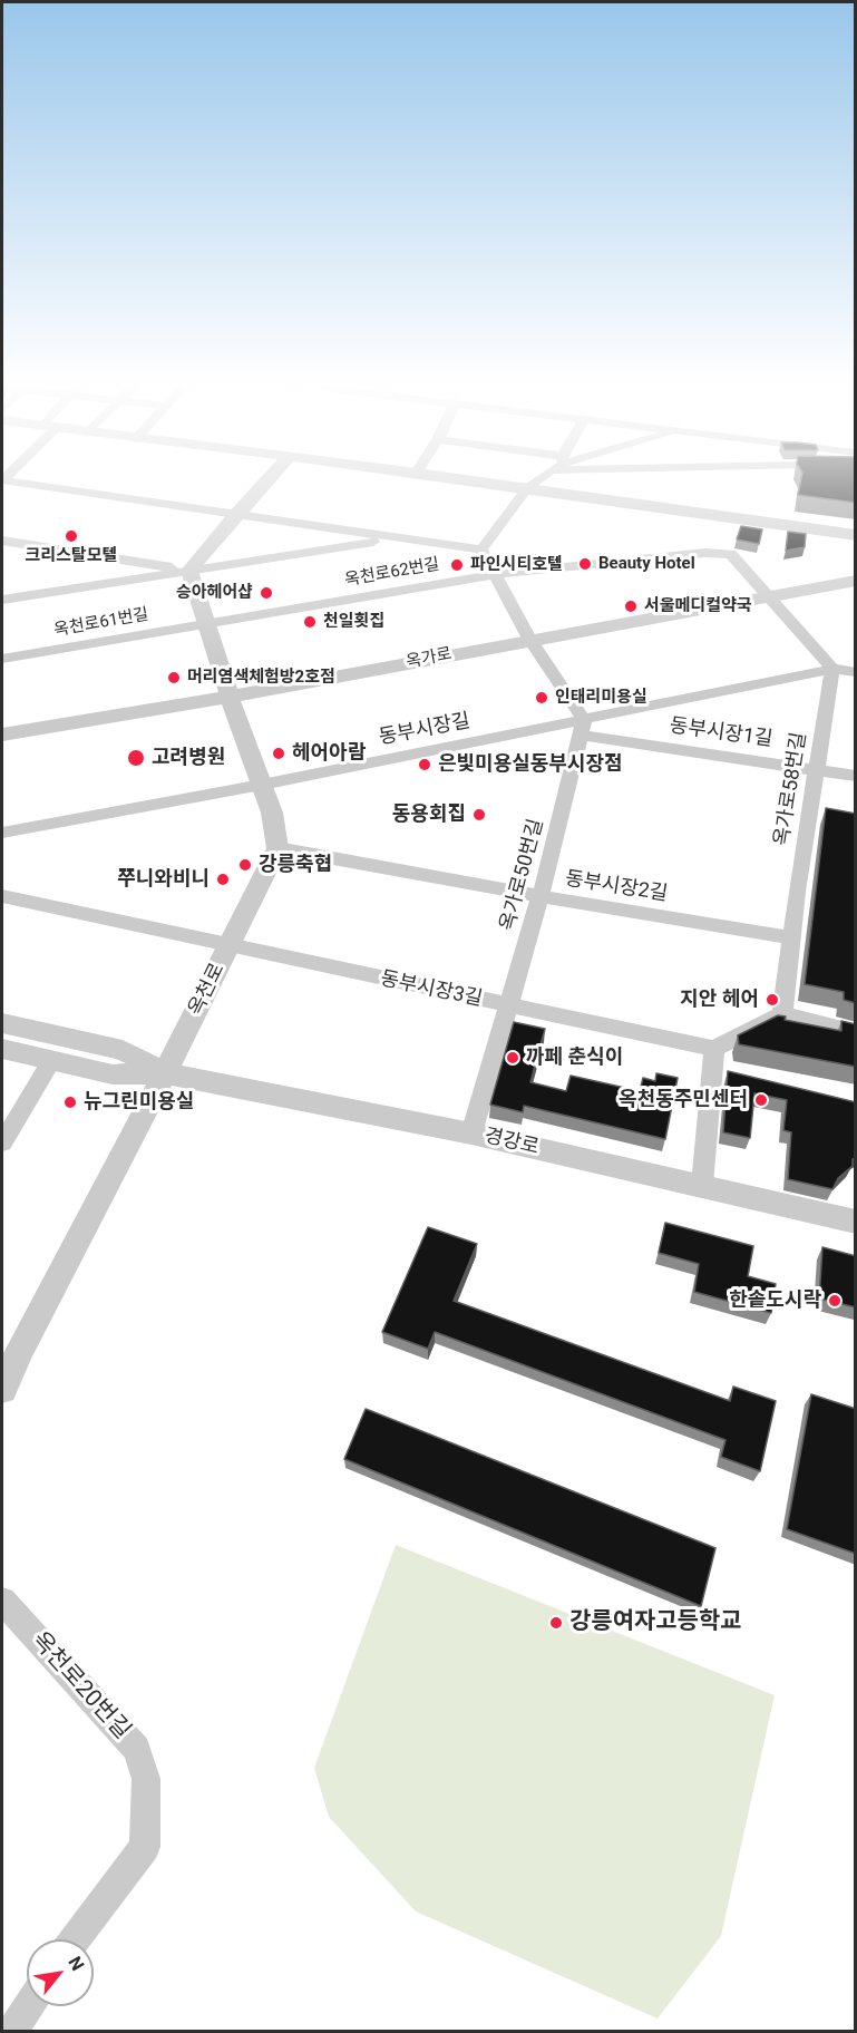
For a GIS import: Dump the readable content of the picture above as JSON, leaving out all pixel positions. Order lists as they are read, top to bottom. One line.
{"streets":{"street":["옥천로62번길","옥천로61번길","옥가로","동부시장길","동부시장1길","옥가로58번길","옥가로50번길","동부시장2길","옥천로","동부시장3길","경강로","옥천로20번길"]},"crossings":[["옥천로62번길","옥천로61번길"],["옥천로62번길","옥가로"],["동부시장길","동부시장1길"],["동부시장길","옥가로58번길"],["동부시장길","옥가로50번길"],["동부시장1길","옥가로58번길"],["동부시장1길","옥가로50번길"],["옥가로58번길","동부시장2길"],["옥가로50번길","동부시장2길"],["옥가로50번길","동부시장3길"],["옥가로50번길","경강로"],["동부시장2길","옥천로"],["옥천로","동부시장3길"],["옥천로","경강로"]],"places":["크리스탈모텔","Beauty Hotel","파인시티호텔","승아헤어샵","서울메디컬약국","천일횟집","머리염색체험방2호점","인태리미용실","헤어아람","고려병원","은빛미용실동부시장점","동용회집","강릉축협","쭈니와비니","지안 헤어","까페 춘식이","옥천동주민센터","뉴그린미용실","한솥도시락","강릉여자고등학교"],"north":"top right"}
